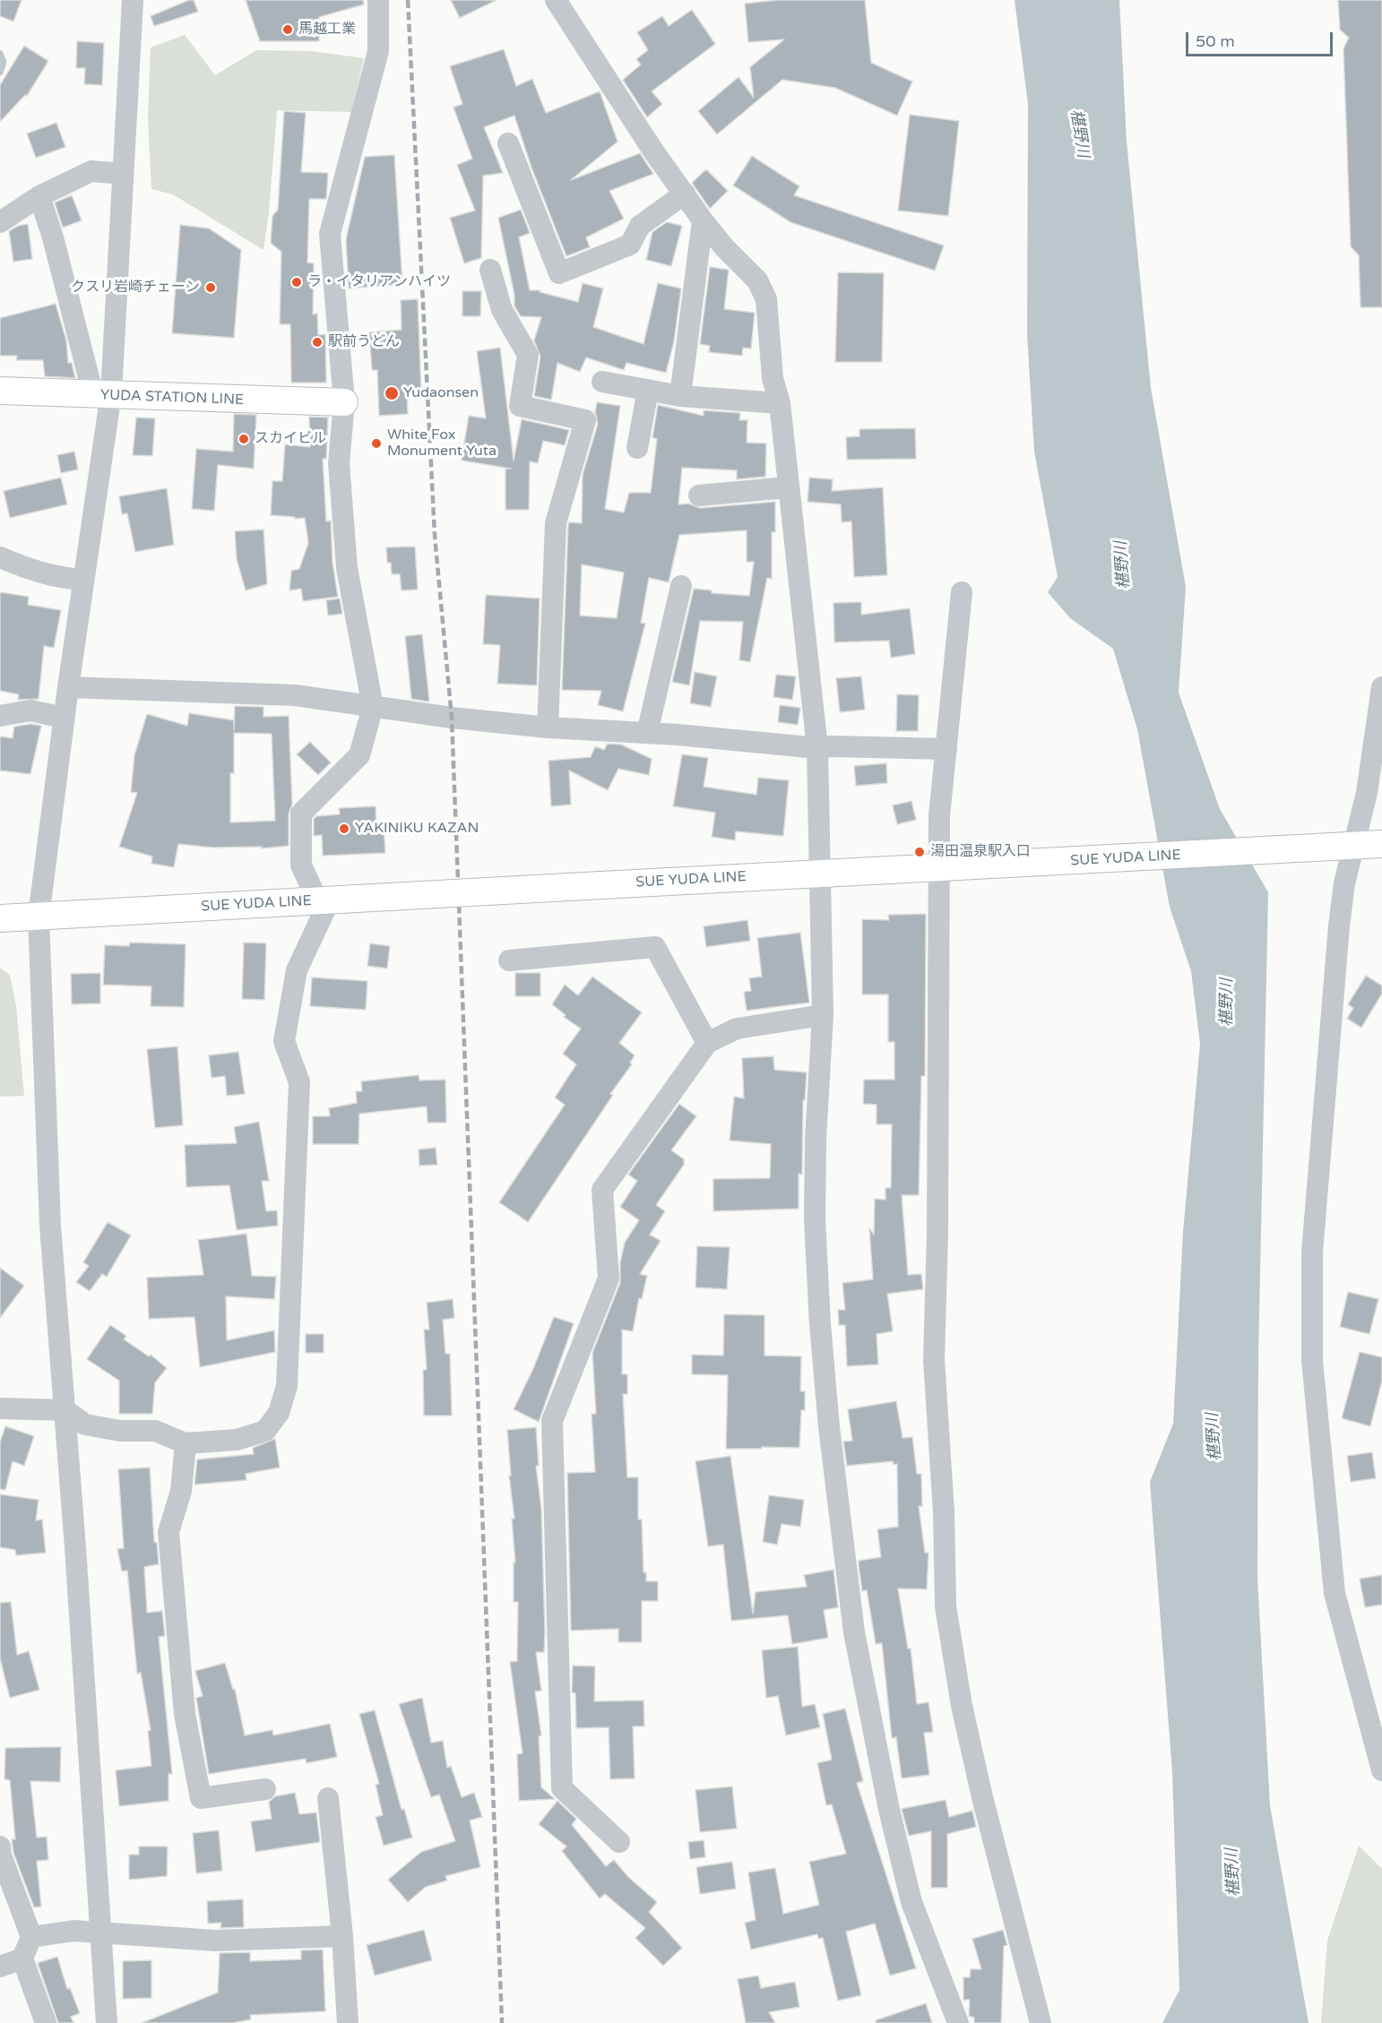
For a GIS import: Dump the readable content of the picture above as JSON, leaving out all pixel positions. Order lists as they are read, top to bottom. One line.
{"streets":{"main road":["YUDA STATION LINE","SUE YUDA LINE"]},"water":["椹野川"],"places":["馬越工業","ラ・イタリアンハイツ","クスリ岩崎チェーン","駅前うどん","Yudaonsen","スカイビル","White Fox Monument Yuta","YAKINIKU KAZAN","湯田温泉駅入口"],"scale_bar":"50 m"}
